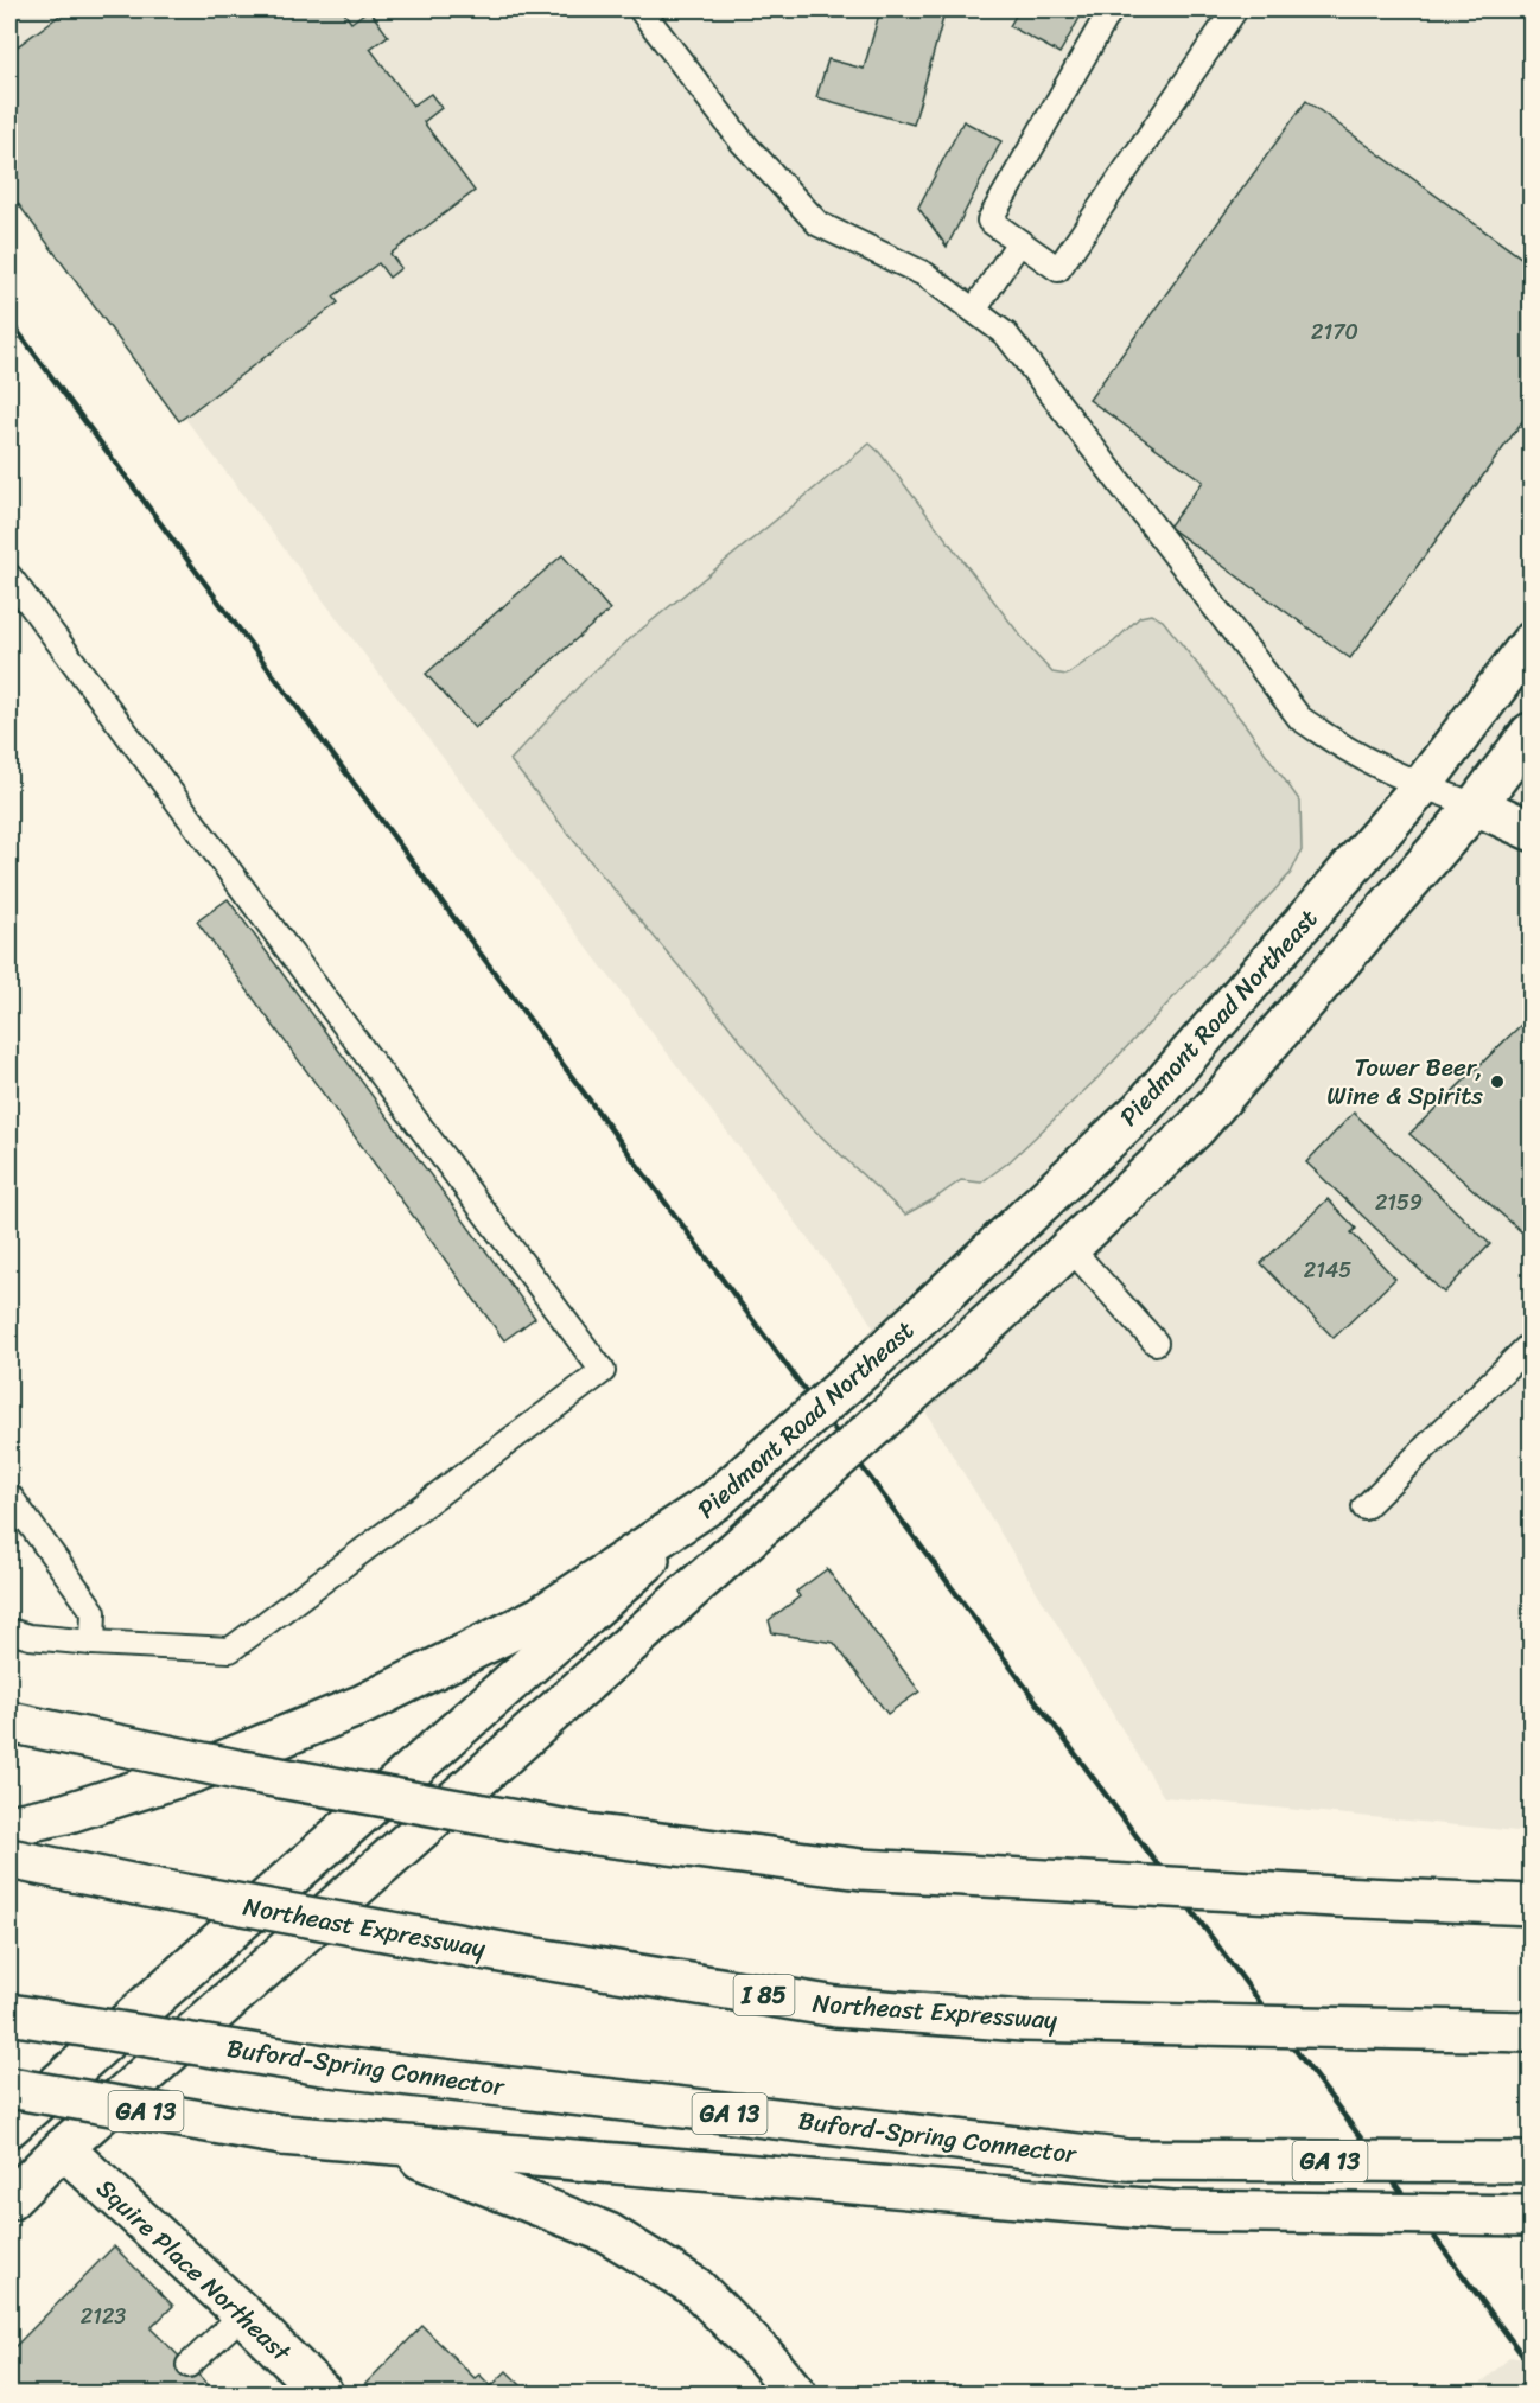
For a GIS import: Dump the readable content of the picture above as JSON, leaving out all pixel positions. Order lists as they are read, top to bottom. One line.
{"streets":{"main road":["Piedmont Road Northeast","Northeast Expressway","I 85","Buford-Spring Connector","GA 13","Squire Place Northeast"]},"crossings":[["Piedmont Road Northeast","Squire Place Northeast"]],"places":["Tower Beer, Wine & Spirits"],"house_numbers":["2170","2159","2145","2123"]}
